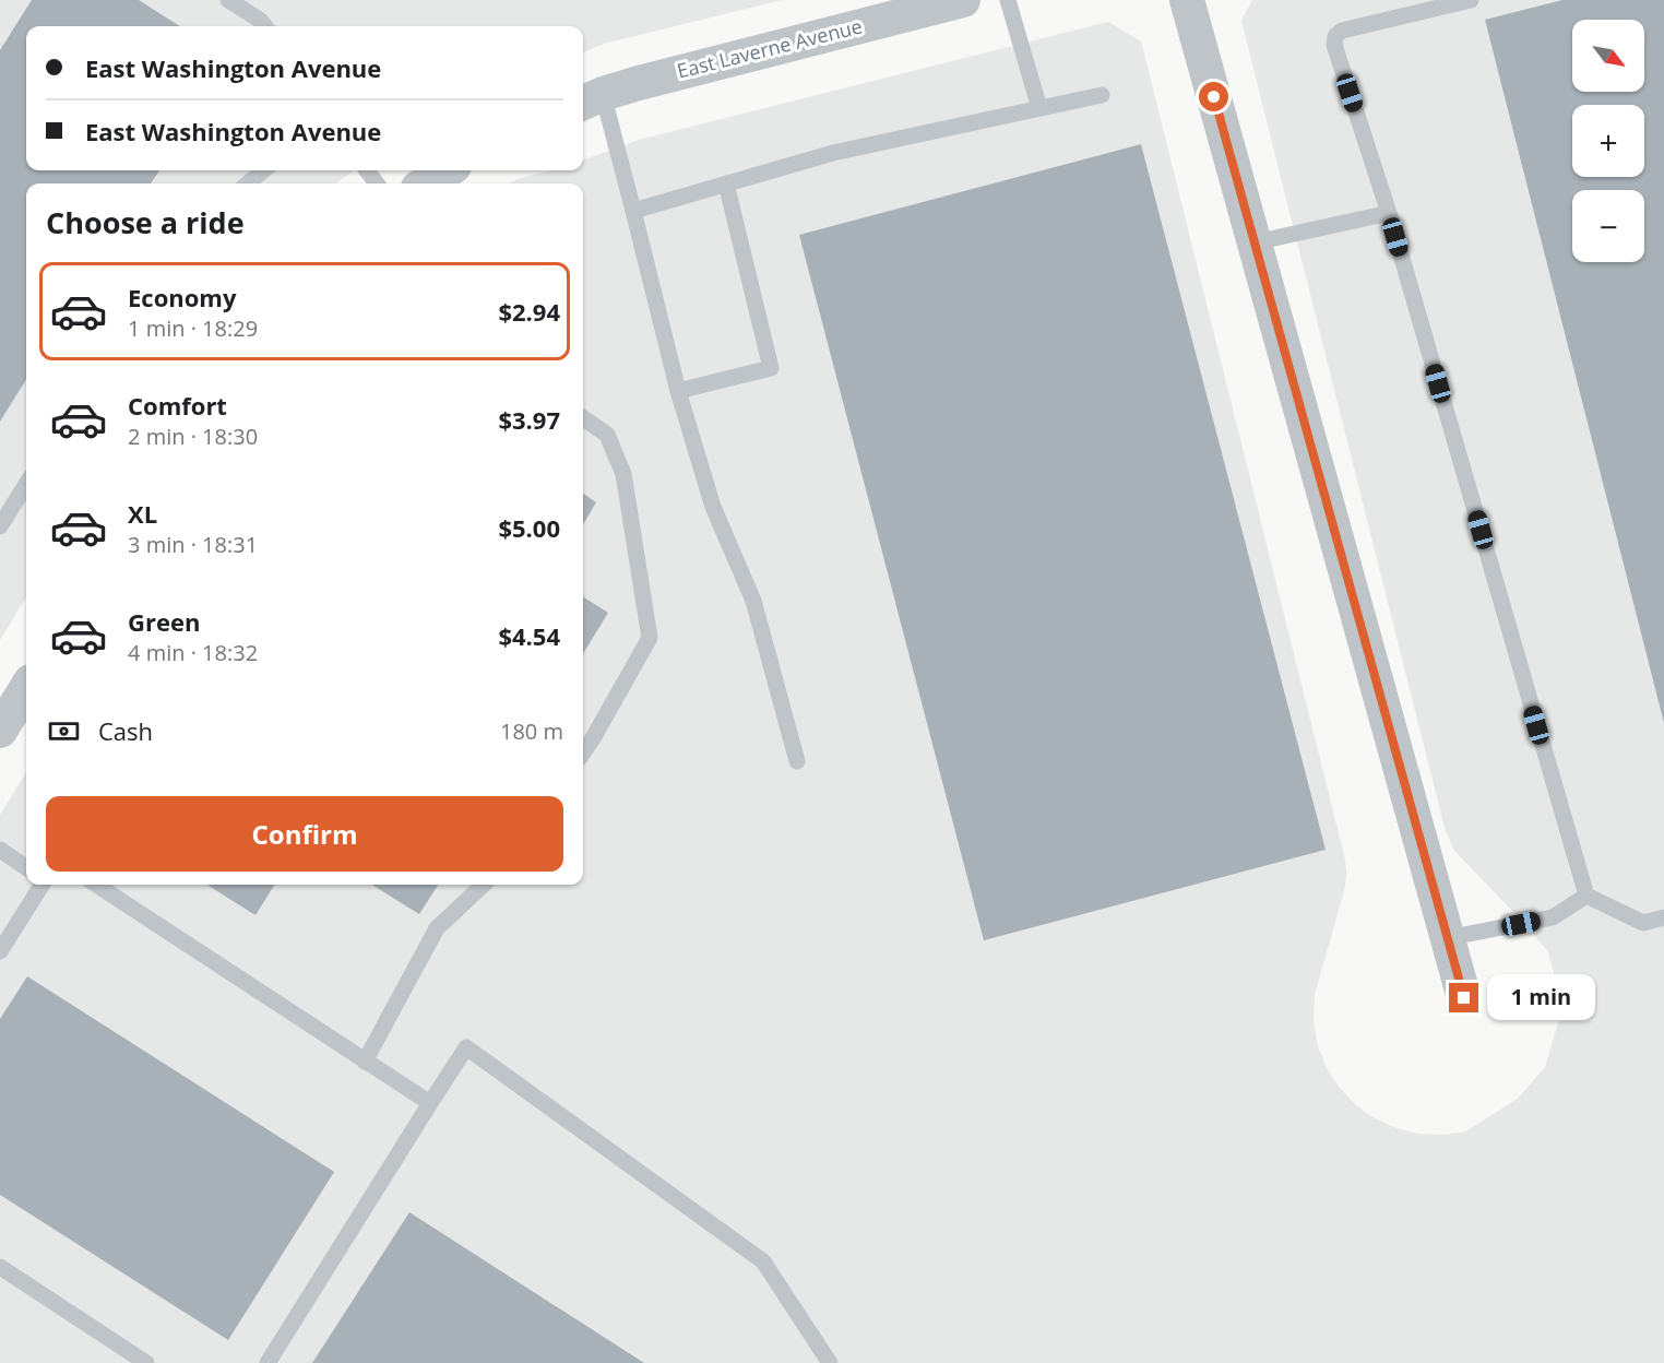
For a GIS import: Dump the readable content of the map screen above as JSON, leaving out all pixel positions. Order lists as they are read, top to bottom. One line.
{"streets":{"street":["East Laverne Avenue"]},"north":"bottom right","page":{"map_buttons":["+","−"],"banner":["East Washington Avenue","East Washington Avenue"],"heading":"Choose a ride","list":[{"name":"Economy","note":"1 min · 18:29","value":"$2.94"},{"name":"Comfort","note":"2 min · 18:30","value":"$3.97"},{"name":"XL","note":"3 min · 18:31","value":"$5.00"},{"name":"Green","note":"4 min · 18:32","value":"$4.54"}],"pay":["Cash","180 m"],"buttons":"Confirm","bubble":"1 min"}}
